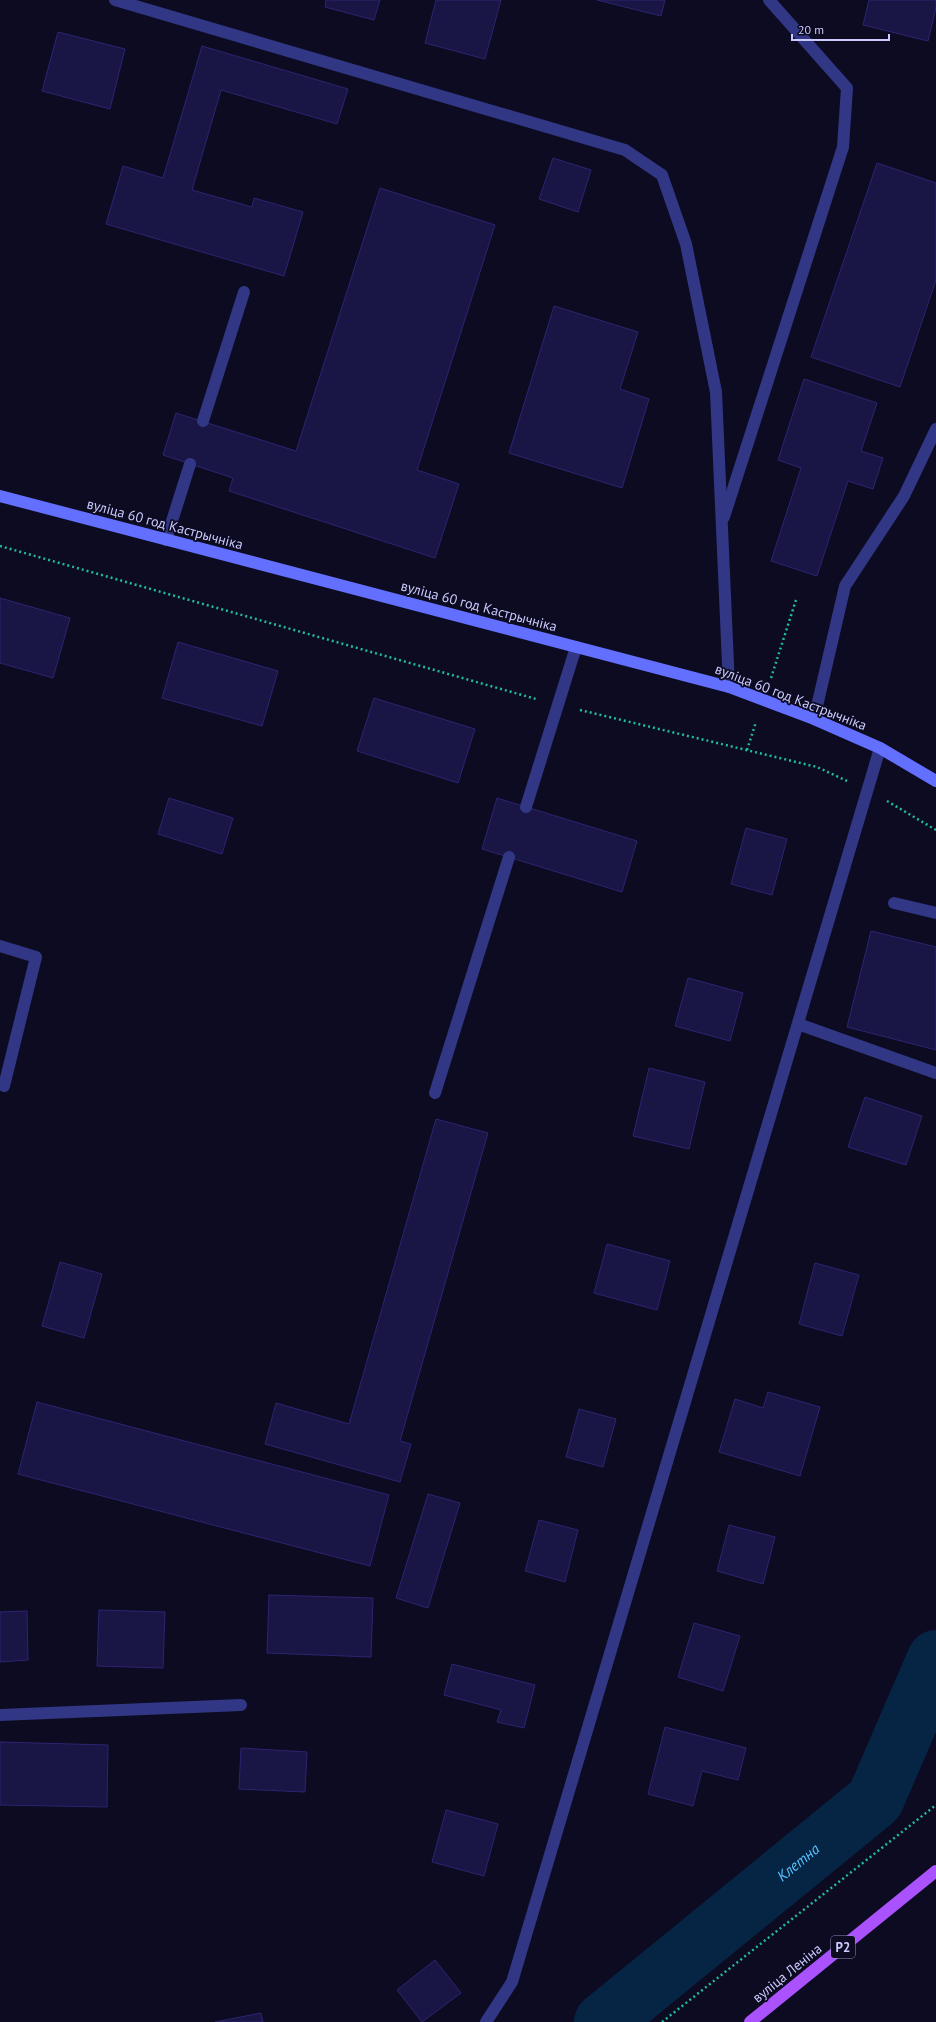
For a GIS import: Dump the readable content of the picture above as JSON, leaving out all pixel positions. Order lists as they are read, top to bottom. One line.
{"streets":{"main road":["Р2","вуліца Леніна"],"street":["вуліца 60 год Кастрычніка"]},"water":["Клетна"],"scale_bar":"20 m"}
